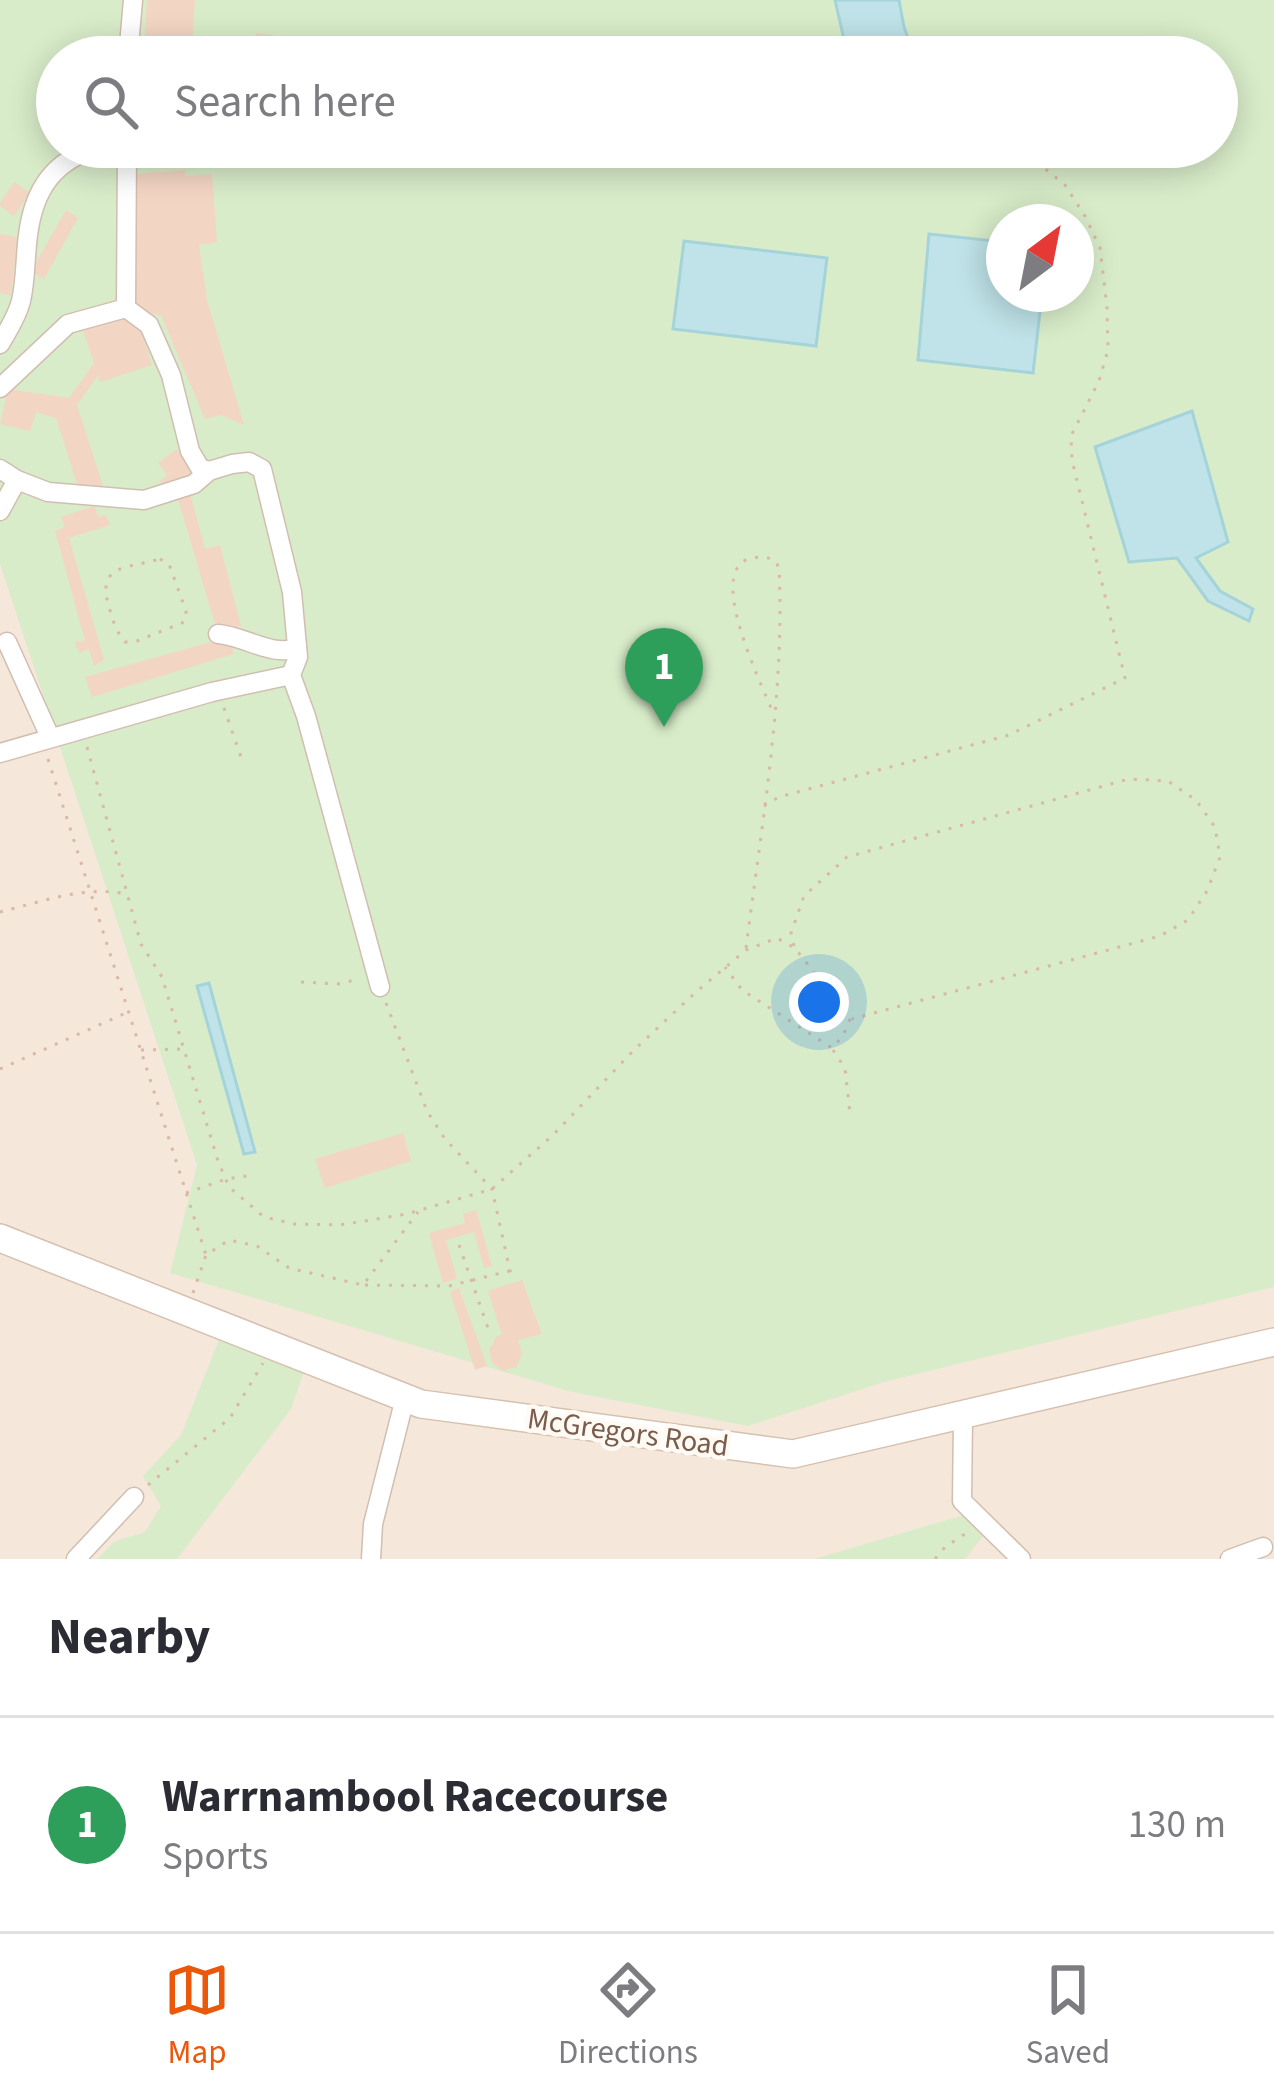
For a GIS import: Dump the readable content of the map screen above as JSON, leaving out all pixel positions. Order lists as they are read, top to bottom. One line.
{"streets":{"street":["McGregors Road"]},"north":"top right","page":{"search":"Search here","pins":"1","heading":"Nearby","list":[{"mark":"1","name":"Warrnambool Racecourse","note":"Sports","value":"130 m"}],"nav":["Map","Directions","Saved"]}}
